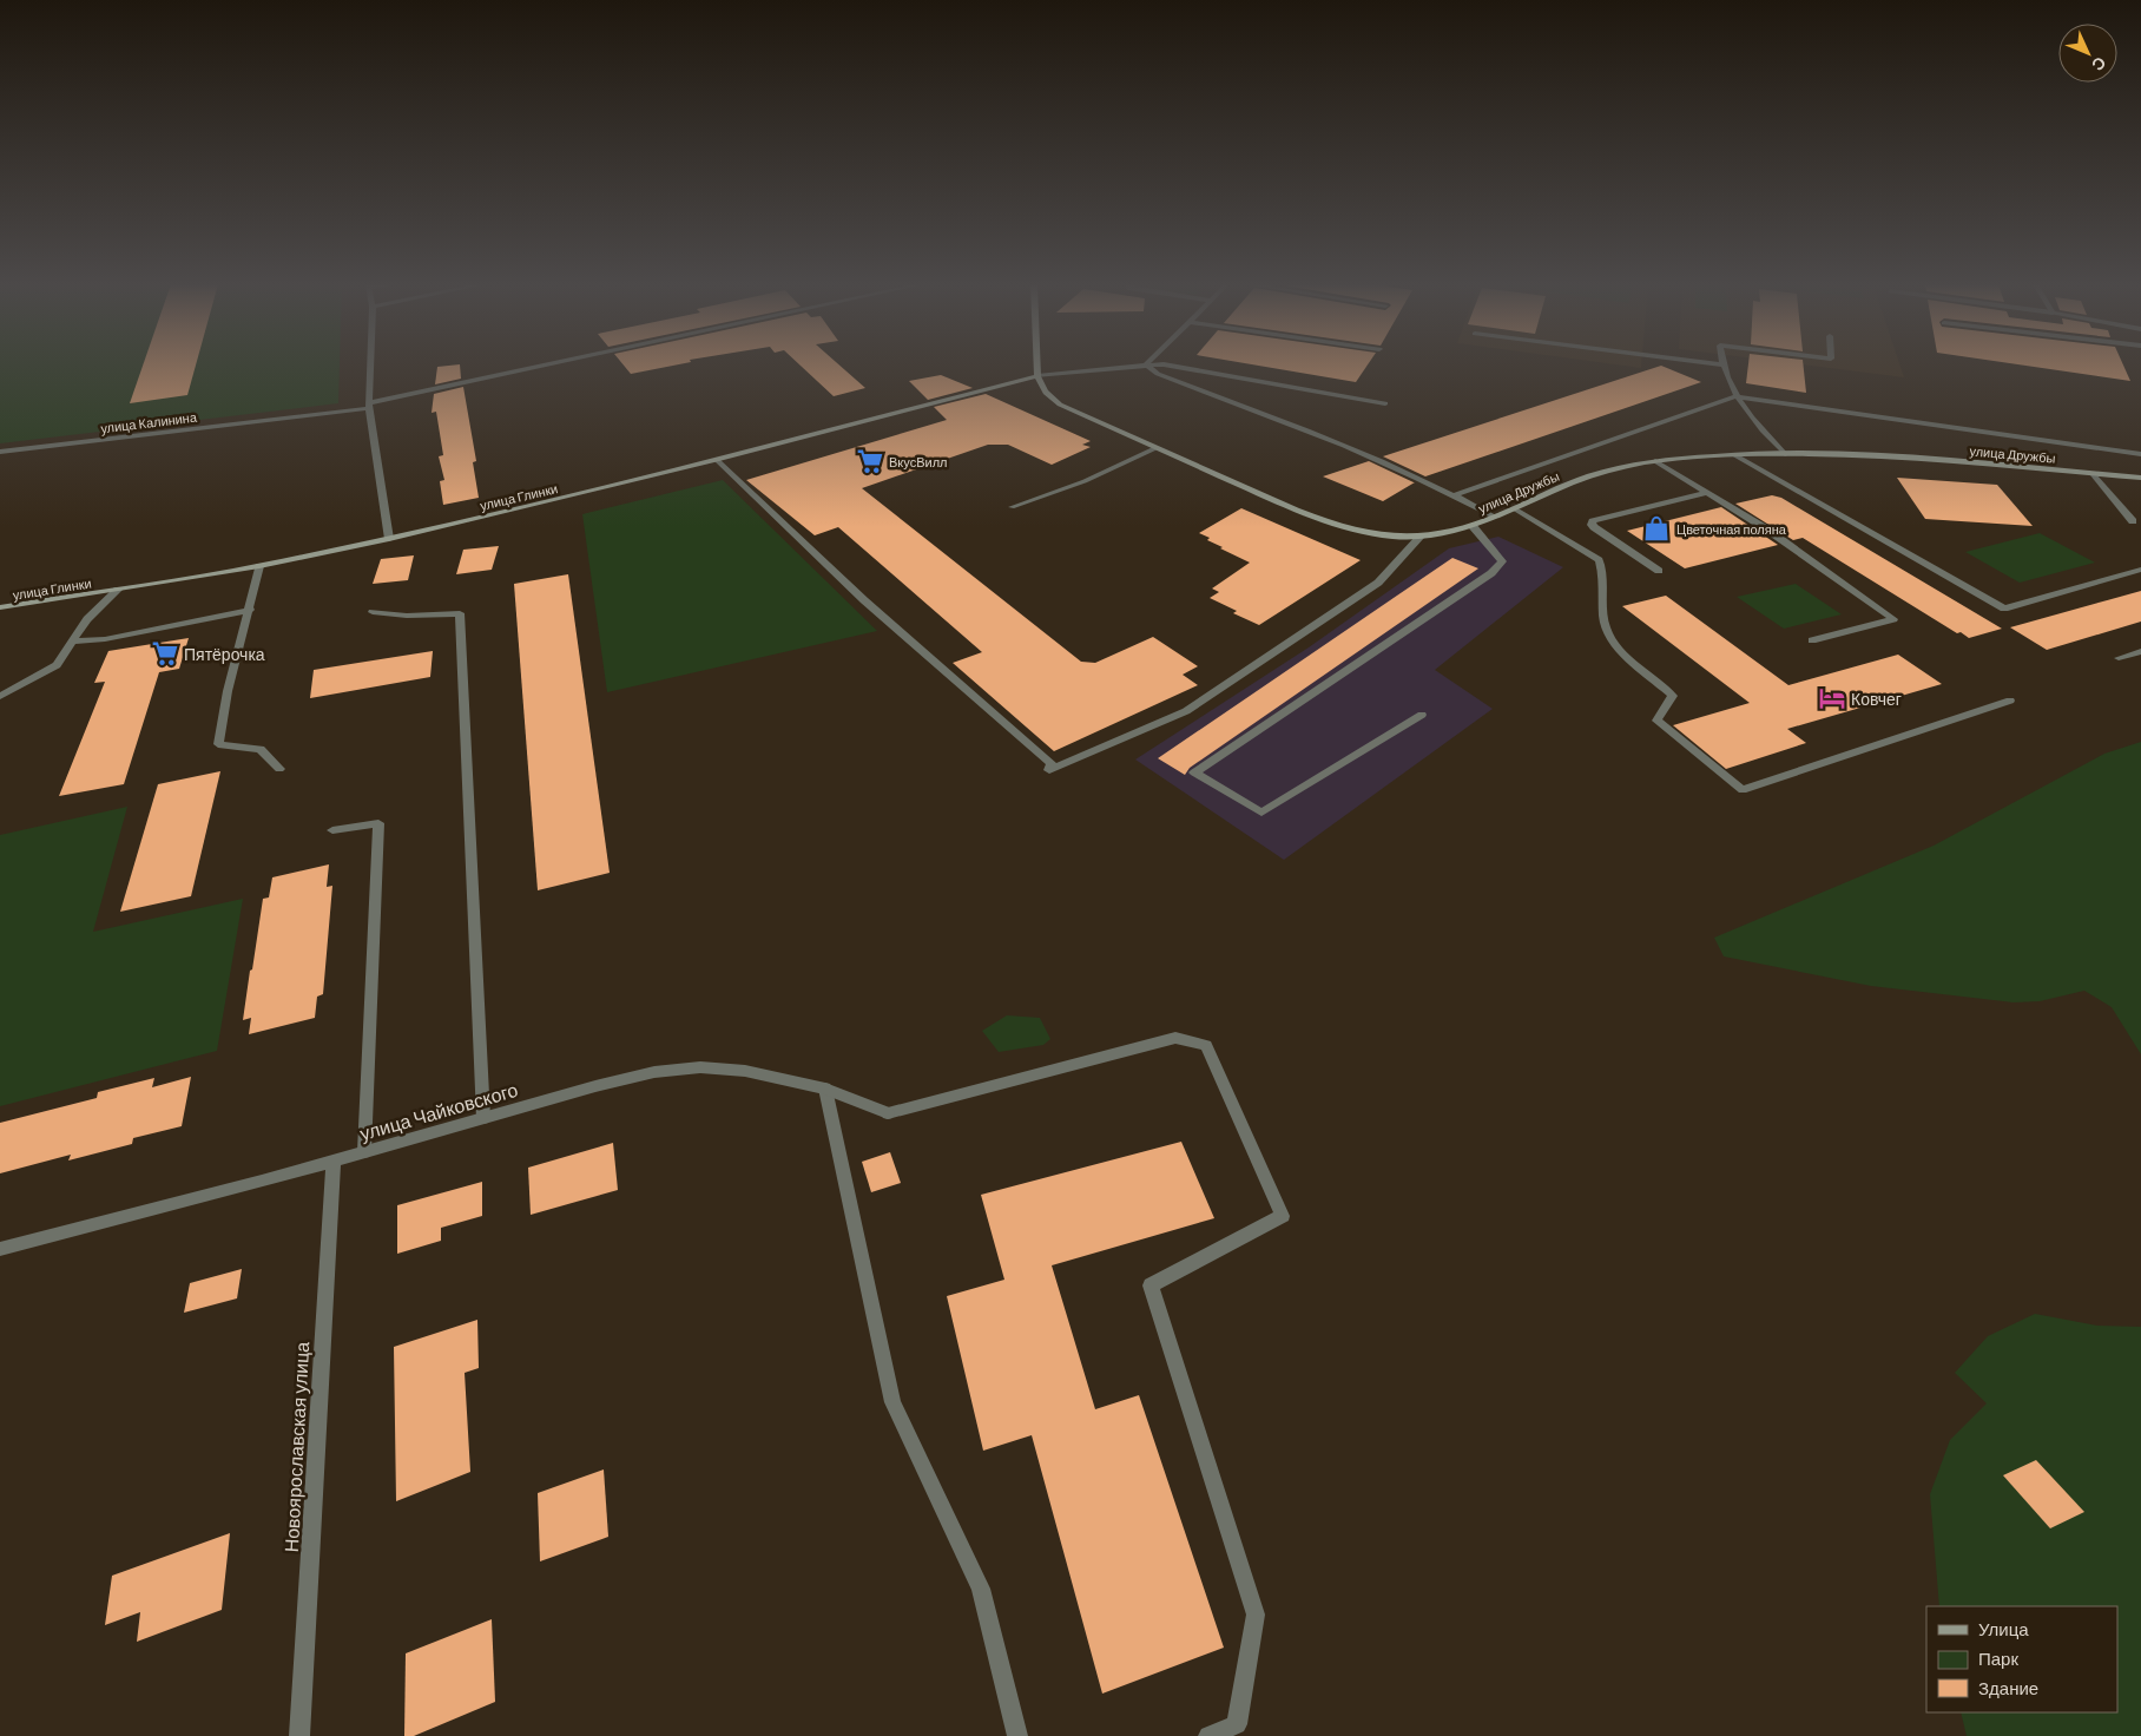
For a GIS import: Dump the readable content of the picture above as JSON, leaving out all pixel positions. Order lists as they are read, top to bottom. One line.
{"streets":{"street":["улица Калинина","улица Дружбы","улица Глинки","улица Чайковского","Новоярославская улица"]},"crossings":[["улица Дружбы","улица Глинки"],["улица Чайковского","Новоярославская улица"]],"places":{"supermarket":["ВкусВилл","Пятёрочка"],"shop":["Цветочная поляна"],"hotel":["Ковчег"]},"legend":["Улица","Парк","Здание"],"north":"bottom right"}
